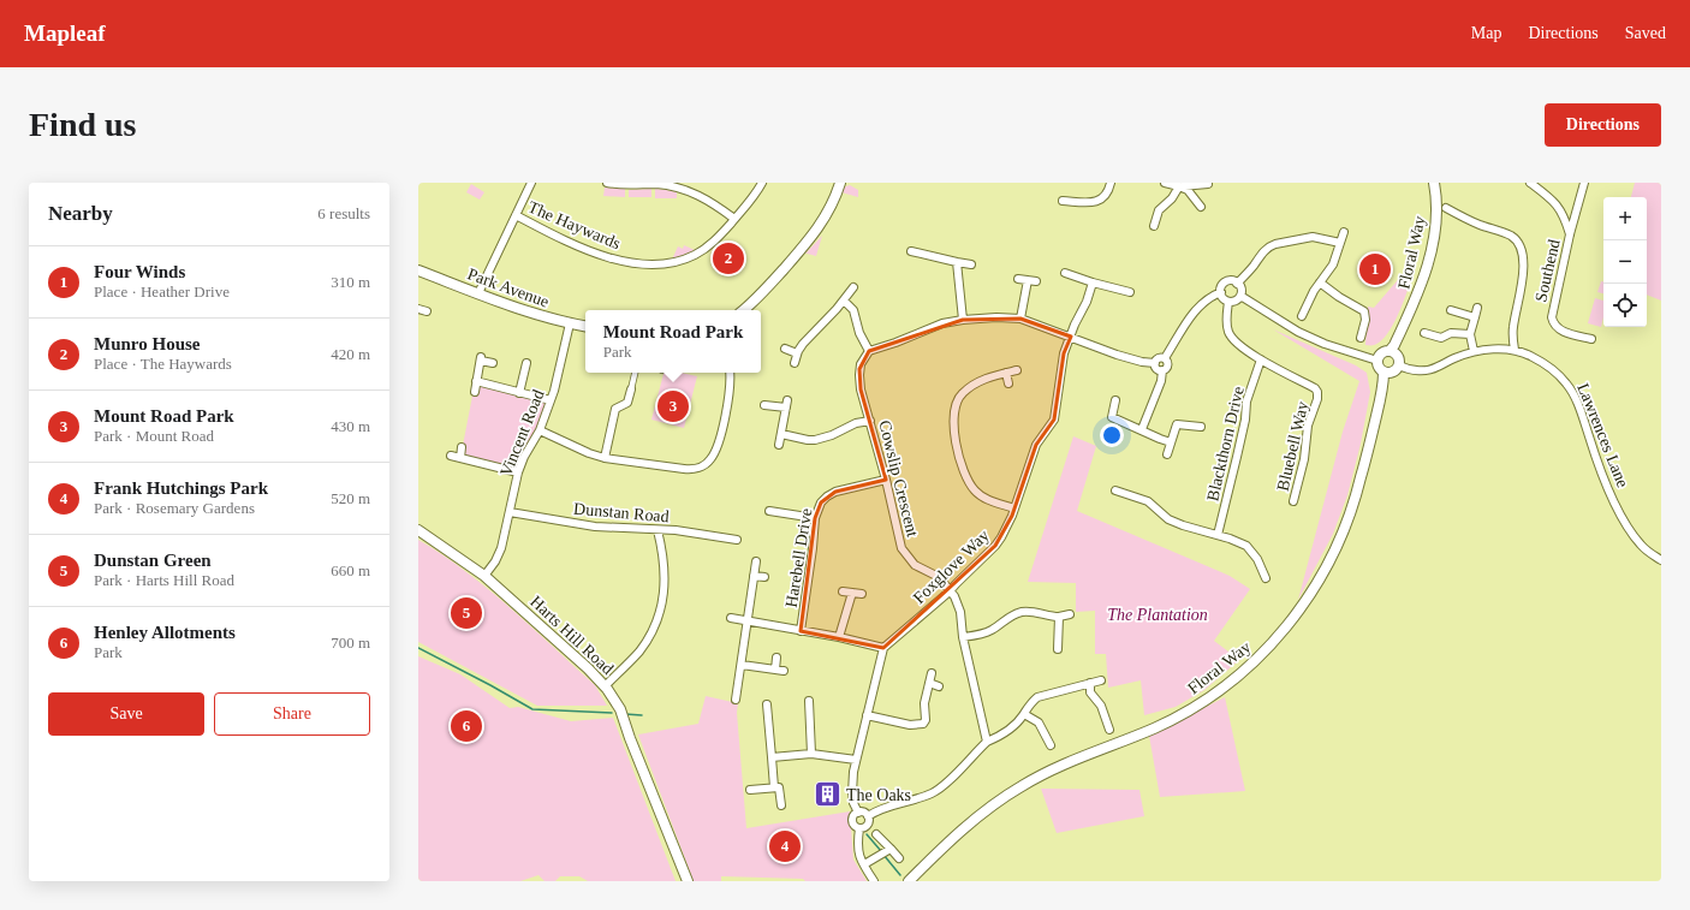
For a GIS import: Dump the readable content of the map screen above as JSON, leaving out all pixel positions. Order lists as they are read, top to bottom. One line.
{"streets":{"street":["The Haywards","Floral Way","Southend","Park Avenue","Vincent Road","Lawrences Lane","Blackthorn Drive","Bluebell Way","Cowslip Crescent","Dunstan Road","Harebell Drive","Foxglove Way","Harts Hill Road"]},"crossings":[["Park Avenue","Vincent Road"],["Vincent Road","Dunstan Road"],["Vincent Road","Harts Hill Road"],["Blackthorn Drive","Bluebell Way"],["Cowslip Crescent","Harebell Drive"],["Cowslip Crescent","Foxglove Way"],["Harebell Drive","Foxglove Way"]],"parks":["The Plantation"],"places":{"building":["The Oaks"]},"page":{"header":"Mapleaf","nav":["Map","Directions","Saved"],"buttons":["Directions",["Save","Share"]],"title":"Find us","heading":["Nearby","6 results"],"map_buttons":["+","−"],"pins":["2","1","3","5","6","4"],"list":[{"mark":"1","name":"Four Winds","note":"Place · Heather Drive","value":"310 m"},{"mark":"2","name":"Munro House","note":"Place · The Haywards","value":"420 m"},{"mark":"3","name":"Mount Road Park","note":"Park · Mount Road","value":"430 m"},{"mark":"4","name":"Frank Hutchings Park","note":"Park · Rosemary Gardens","value":"520 m"},{"mark":"5","name":"Dunstan Green","note":"Park · Harts Hill Road","value":"660 m"},{"mark":"6","name":"Henley Allotments","note":"Park","value":"700 m"}],"popup":["Mount Road Park","Park"]}}
